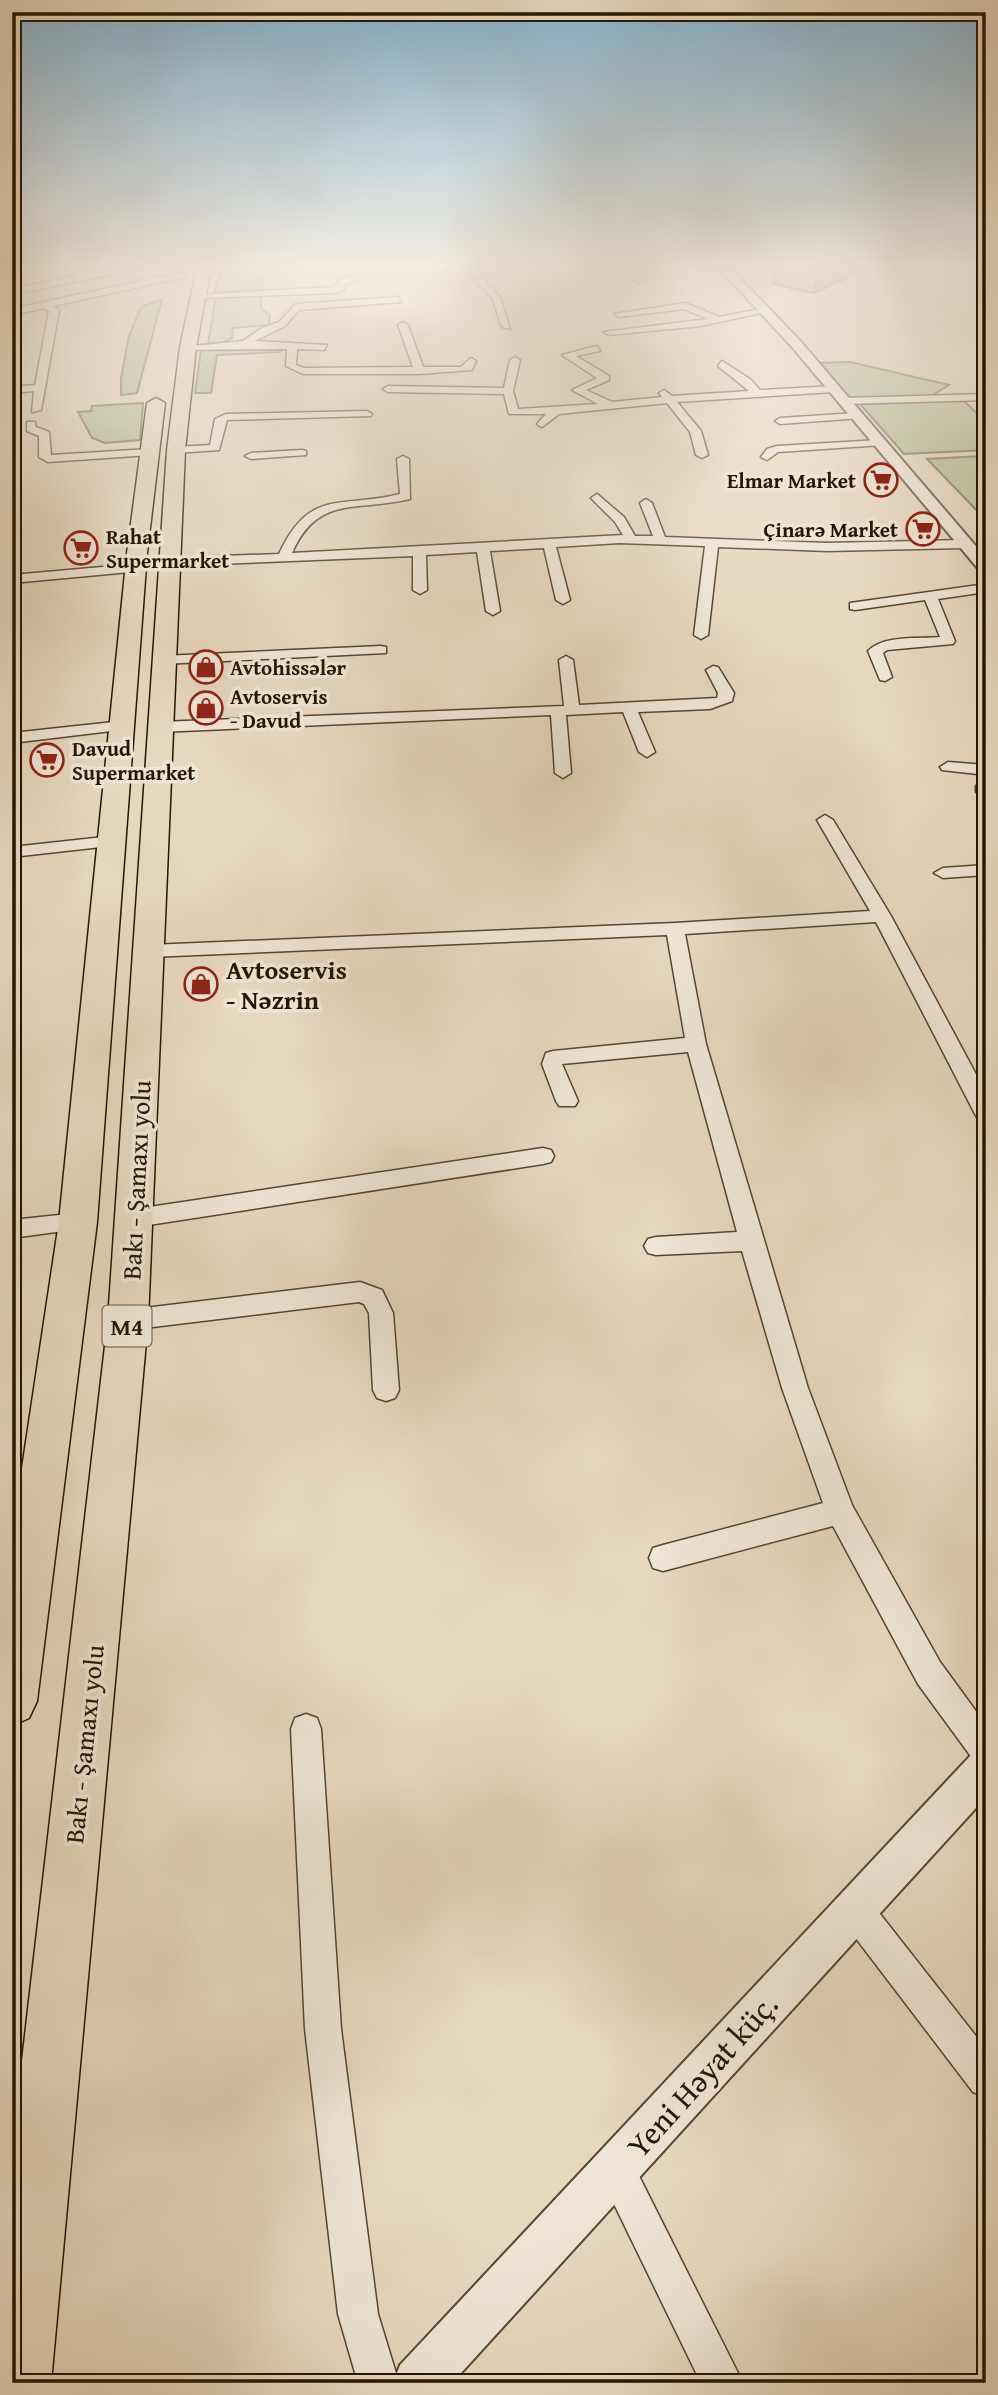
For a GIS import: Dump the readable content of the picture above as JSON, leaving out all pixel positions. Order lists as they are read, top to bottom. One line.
{"streets":{"highway":["Bakı - Şamaxı yolu","M4"],"street":["Yeni Həyat küç."]},"places":{"supermarket":["Elmar Market","Çinarə Market","Rahat Supermarket","Davud Supermarket"],"shop":["Avtohissələr","Avtoservis - Davud","Avtoservis - Nəzrin"]}}
